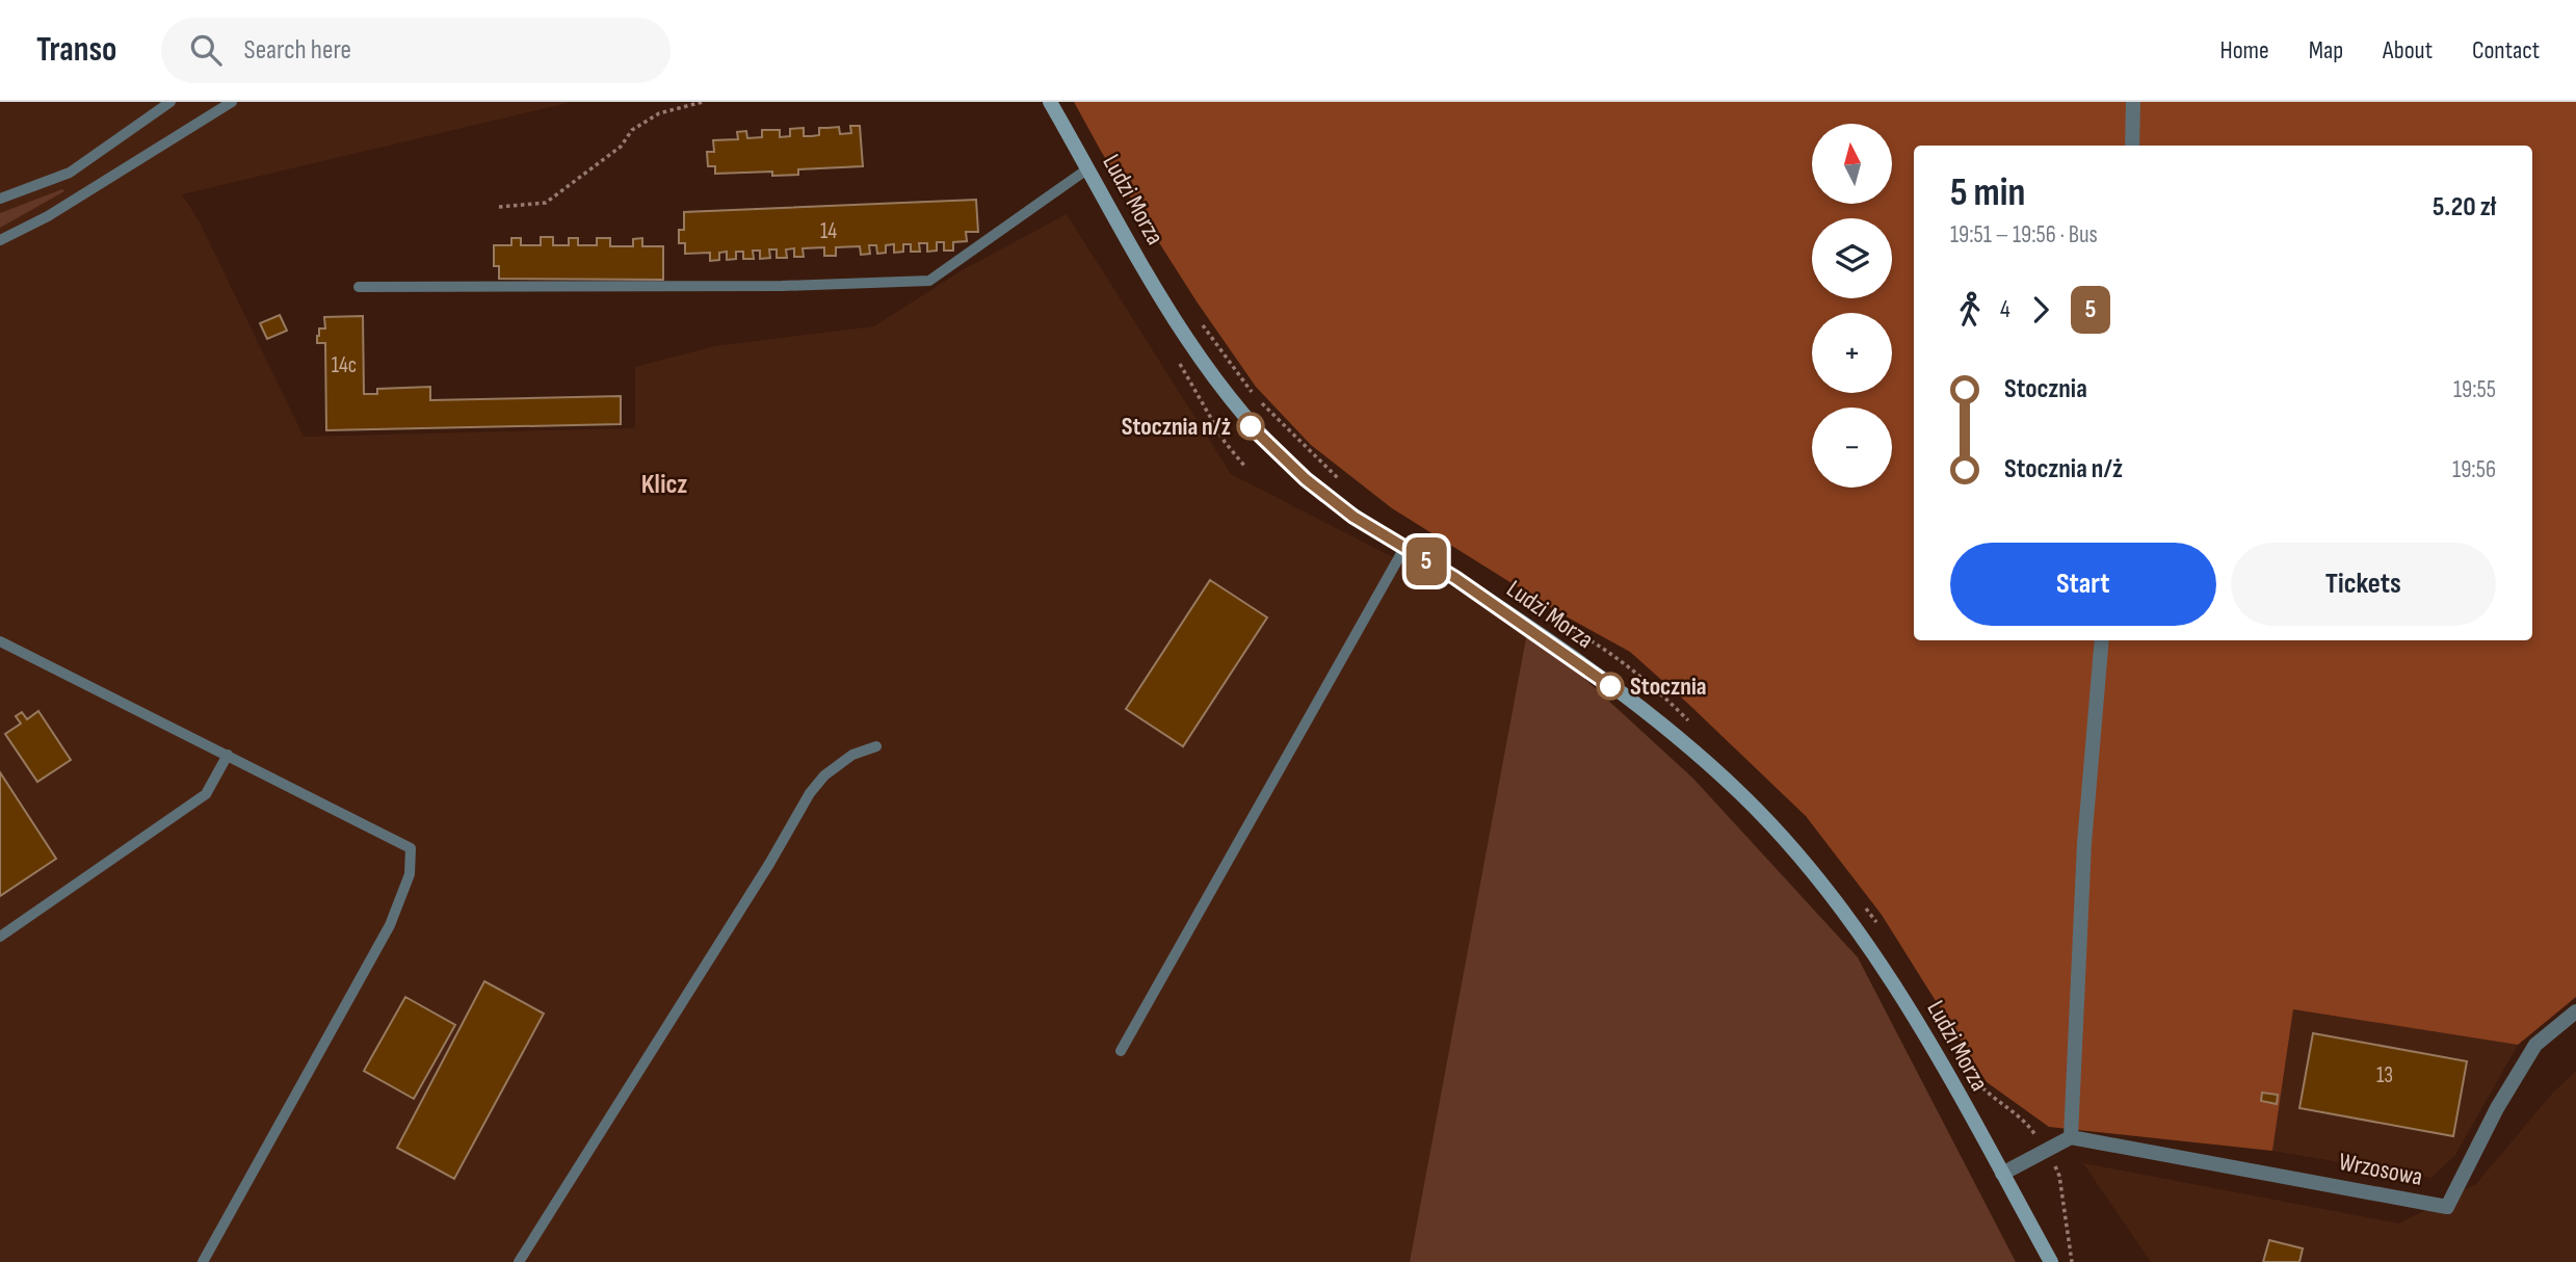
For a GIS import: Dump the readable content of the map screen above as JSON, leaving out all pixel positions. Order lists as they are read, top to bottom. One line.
{"streets":{"street":["Ludzi Morza","Wrzosowa"]},"districts":["Klicz"],"places":["Stocznia n/ż","Stocznia"],"lines":["bus line 5"],"house_numbers":["14","14c","13"],"north":"top","page":{"header":"Transo","search":"Search here","nav":["Home","Map","About","Contact"],"on_map":"5","map_buttons":["+","−"],"heading":["5 min","19:51 – 19:56 · Bus","5.20 zł"],"legs":["4","5"],"list":[{"name":"Stocznia","value":"19:55"},{"name":"Stocznia n/ż","value":"19:56"}],"buttons":["Start","Tickets"]}}
